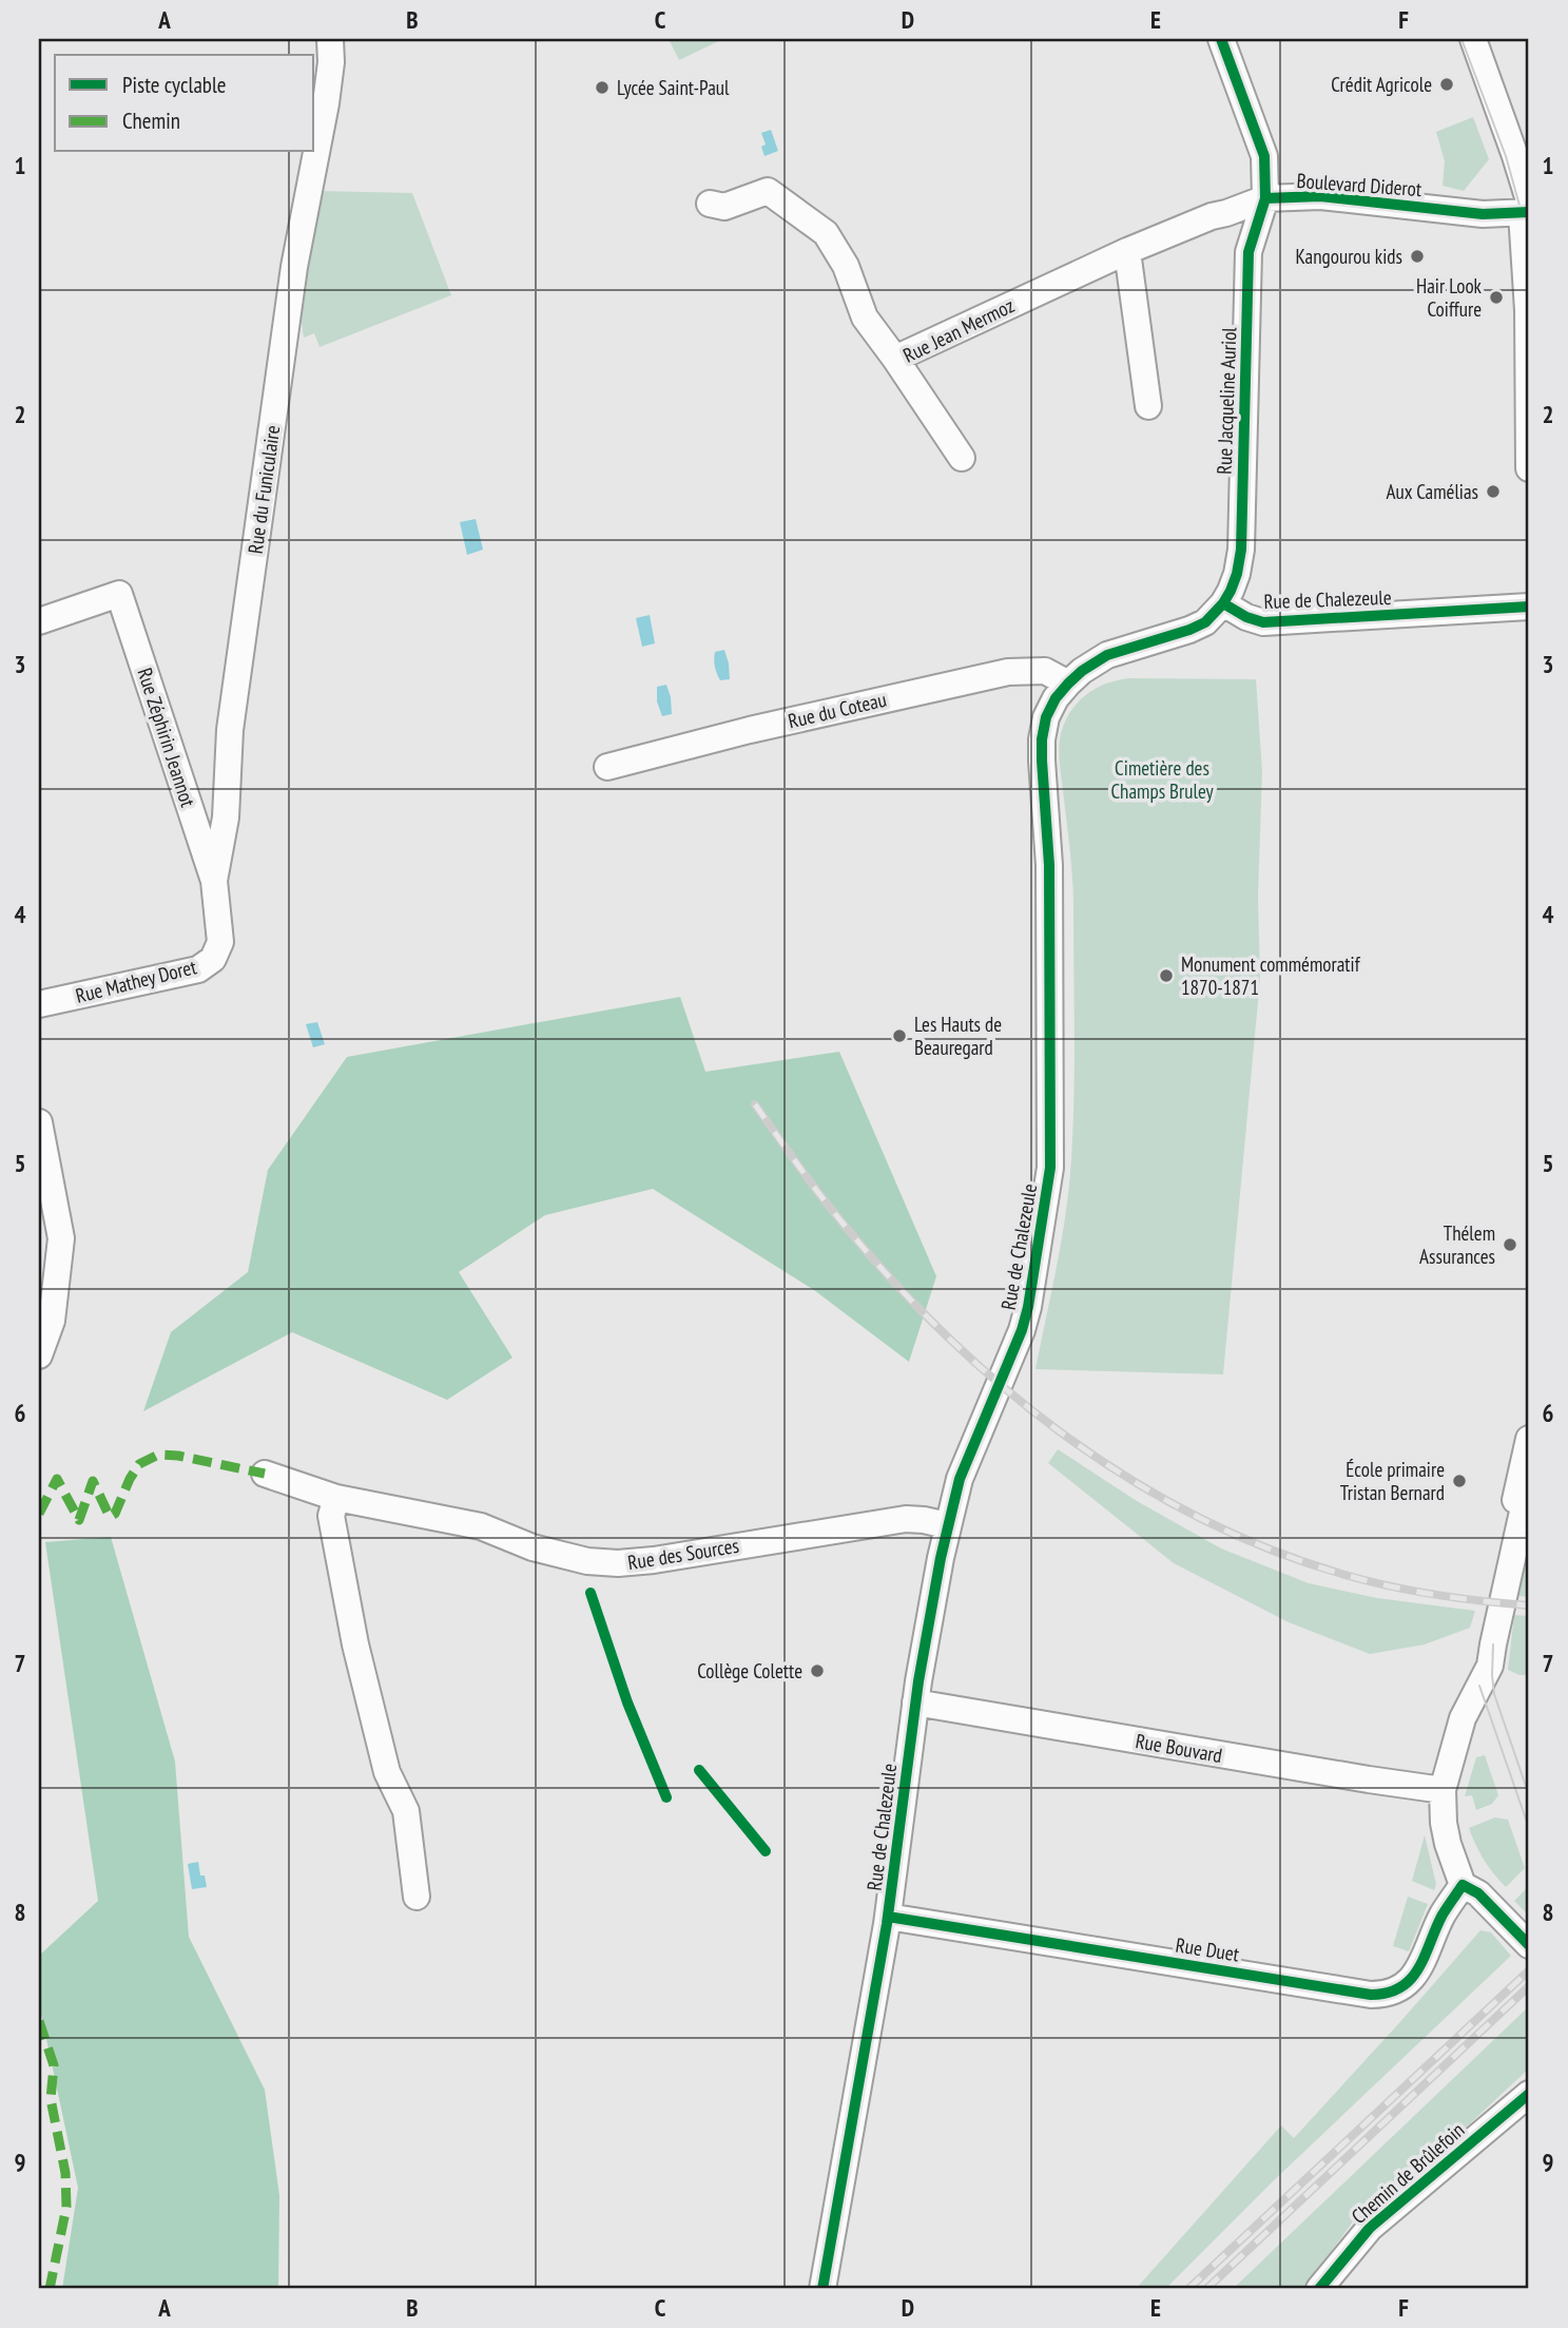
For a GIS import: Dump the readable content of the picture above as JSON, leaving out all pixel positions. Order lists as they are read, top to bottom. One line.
{"streets":{"street":["Boulevard Diderot","Rue Jean Mermoz","Rue Jacqueline Auriol","Rue du Funiculaire","Rue de Chalezeule","Rue du Coteau","Rue Zéphirin Jeannot","Rue Mathey Doret","Rue des Sources","Rue Bouvard","Rue Duet","Chemin de Brûlefoin"]},"crossings":[["Boulevard Diderot","Rue Jean Mermoz"],["Boulevard Diderot","Rue Jacqueline Auriol"],["Rue Jean Mermoz","Rue Jacqueline Auriol"],["Rue Jacqueline Auriol","Rue de Chalezeule"],["Rue du Funiculaire","Rue Zéphirin Jeannot"],["Rue du Funiculaire","Rue Mathey Doret"],["Rue de Chalezeule","Rue du Coteau"],["Rue de Chalezeule","Rue des Sources"],["Rue de Chalezeule","Rue Bouvard"],["Rue de Chalezeule","Rue Duet"]],"parks":["Cimetière des Champs Bruley"],"places":["Crédit Agricole","Lycée Saint-Paul","Kangourou kids","Hair Look Coiffure","Aux Camélias","Monument commémoratif 1870-1871","Les Hauts de Beauregard","Thélem Assurances","École primaire Tristan Bernard","Collège Colette"],"legend":["Piste cyclable","Chemin"],"grid":{"columns":["A","B","C","D","E","F"],"rows":["1","2","3","4","5","6","7","8","9"]}}
